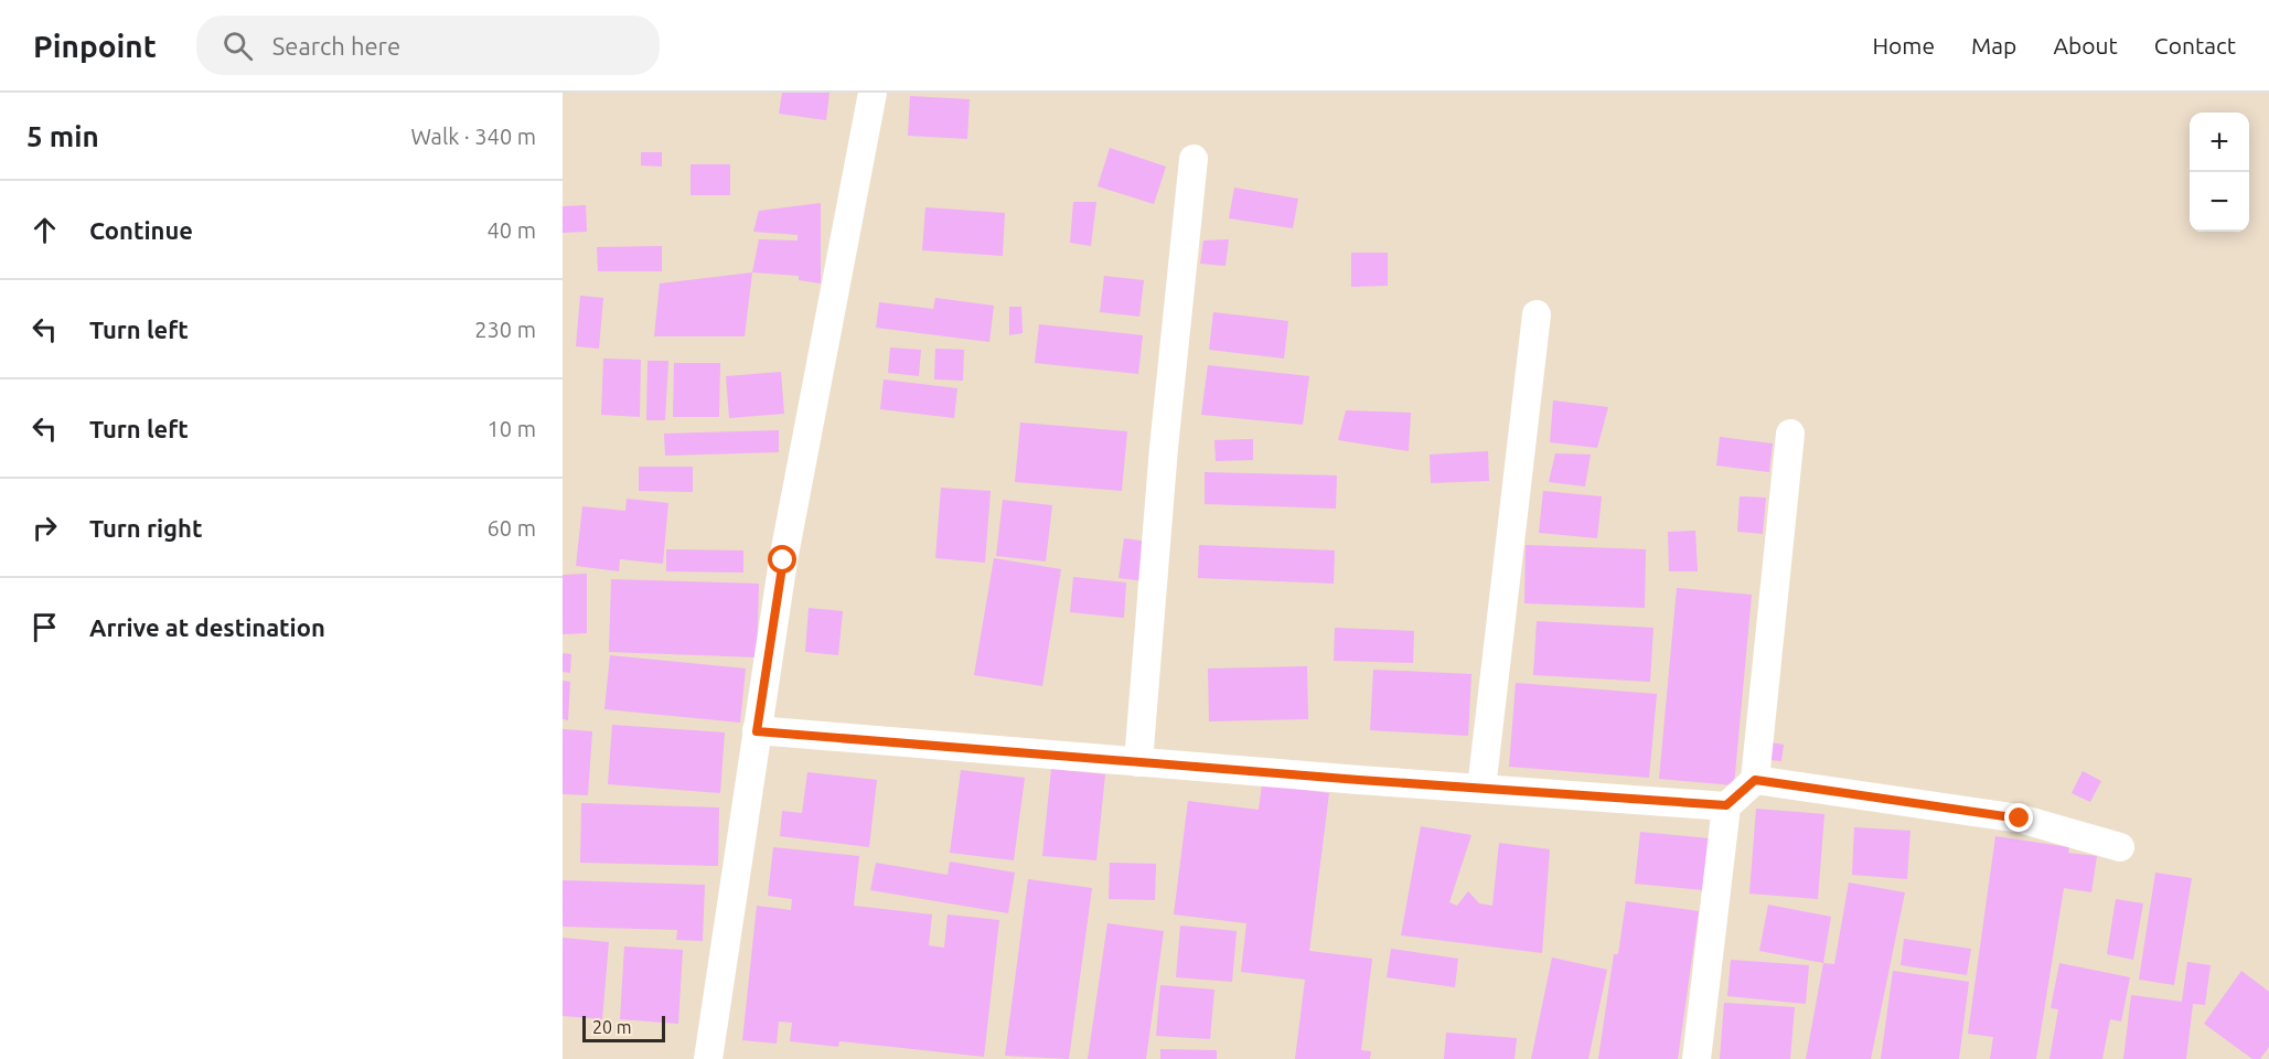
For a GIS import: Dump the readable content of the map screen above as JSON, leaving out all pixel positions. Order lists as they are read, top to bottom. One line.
{"scale_bar":"20 m","page":{"header":"Pinpoint","search":"Search here","nav":["Home","Map","About","Contact"],"heading":["5 min","Walk · 340 m"],"map_buttons":["+","−"],"list":[["Continue","40 m"],["Turn left","230 m"],["Turn left","10 m"],["Turn right","60 m"],"Arrive at destination"],"scale":"20 m"}}
